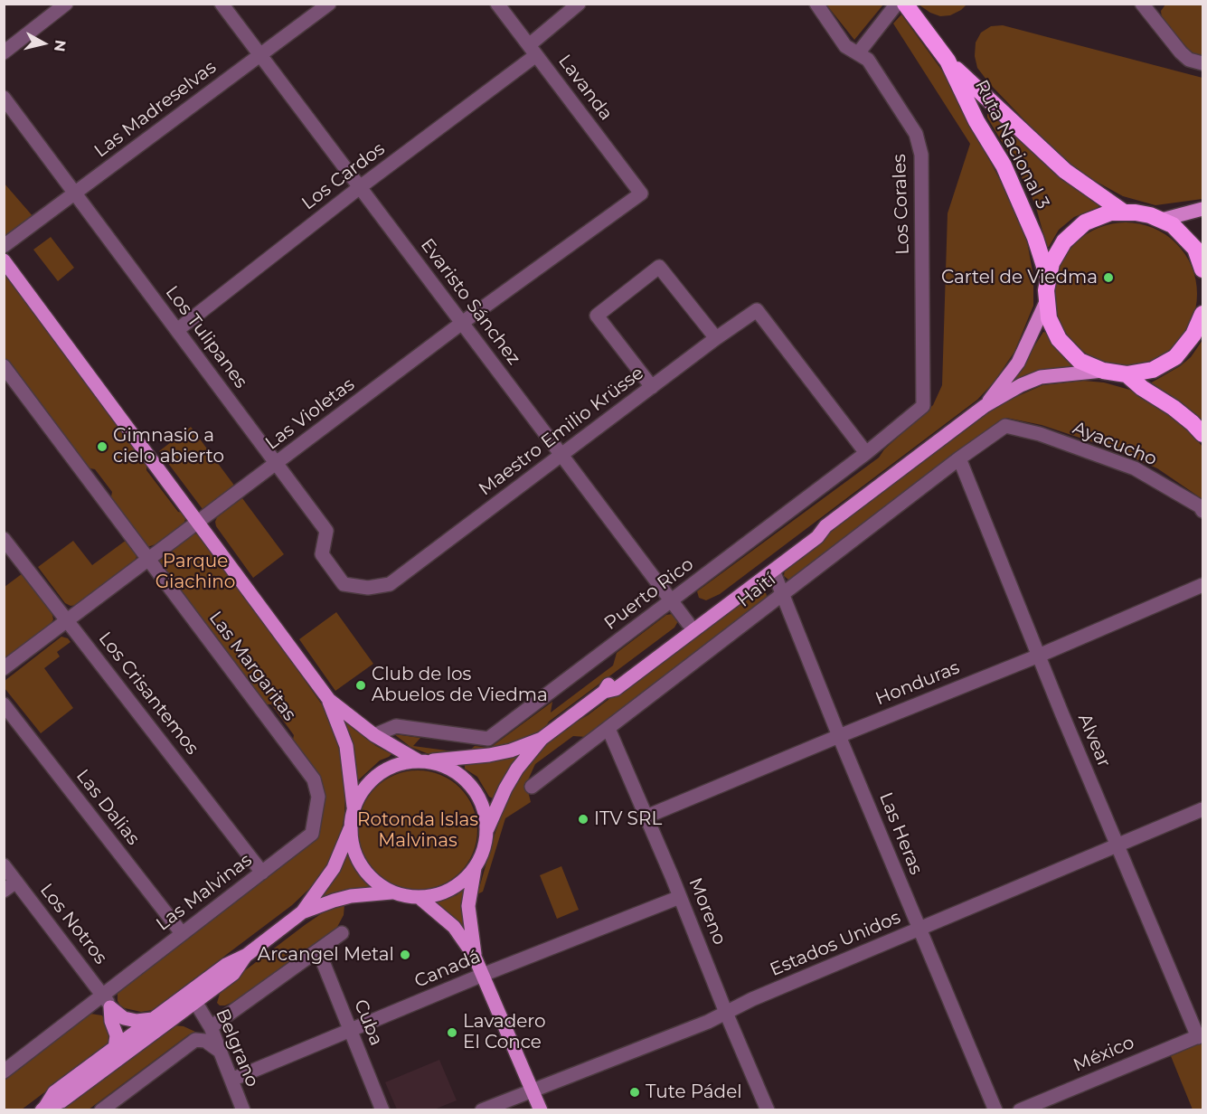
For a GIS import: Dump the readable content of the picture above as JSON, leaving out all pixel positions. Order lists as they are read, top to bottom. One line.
{"streets":{"highway":["Ruta Nacional 3"],"street":["Lavanda","Las Madreselvas","Los Cardos","Los Corales","Evaristo Sánchez","Los Tulipanes","Las Violetas","Maestro Emilio Krüsse","Ayacucho","Haití","Puerto Rico","Las Margaritas","Honduras","Los Crisantemos","Alvear","Las Dalias","Las Heras","Las Malvinas","Moreno","Los Notros","Estados Unidos","Canadá","Cuba","Belgrano","México"]},"crossings":[["Lavanda","Los Cardos"],["Lavanda","Las Violetas"],["Las Madreselvas","Evaristo Sánchez"],["Las Madreselvas","Los Tulipanes"],["Los Cardos","Evaristo Sánchez"],["Los Cardos","Los Tulipanes"],["Los Corales","Puerto Rico"],["Evaristo Sánchez","Las Violetas"],["Evaristo Sánchez","Maestro Emilio Krüsse"],["Evaristo Sánchez","Puerto Rico"],["Los Tulipanes","Las Violetas"],["Los Tulipanes","Maestro Emilio Krüsse"],["Las Violetas","Las Margaritas"],["Las Violetas","Los Crisantemos"],["Maestro Emilio Krüsse","Puerto Rico"],["Ayacucho","Haití"],["Haití","Alvear"],["Haití","Las Heras"],["Haití","Moreno"],["Las Margaritas","Las Malvinas"],["Honduras","Alvear"],["Honduras","Las Heras"],["Honduras","Moreno"],["Los Crisantemos","Las Malvinas"],["Alvear","Estados Unidos"],["Alvear","México"],["Las Dalias","Las Malvinas"],["Las Heras","Estados Unidos"],["Las Malvinas","Los Notros"],["Moreno","Estados Unidos"],["Moreno","Canadá"],["Canadá","Cuba"],["Canadá","Belgrano"]],"parks":["Parque Giachino","Rotonda Islas Malvinas"],"places":["Cartel de Viedma","Gimnasio a cielo abierto","Club de los Abuelos de Viedma","ITV SRL","Arcangel Metal","Lavadero El Conce","Tute Pádel"],"north":"right"}
